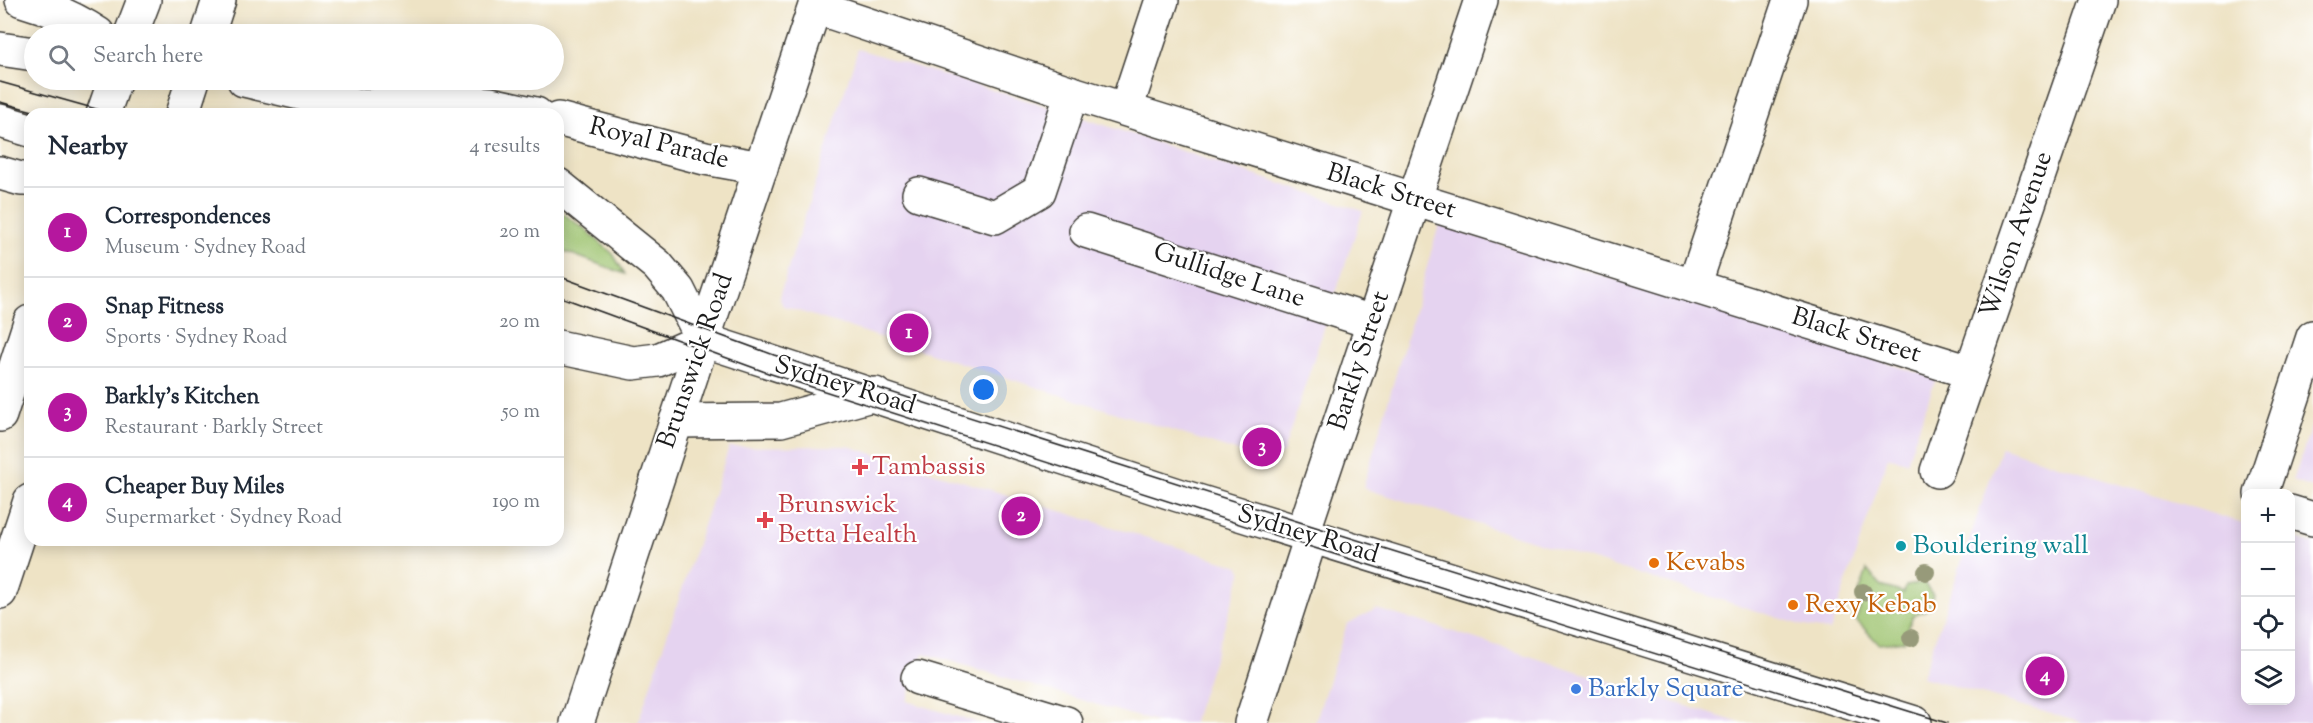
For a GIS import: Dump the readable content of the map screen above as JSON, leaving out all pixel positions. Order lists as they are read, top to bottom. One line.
{"streets":{"main road":["Royal Parade","Black Street","Wilson Avenue","Gullidge Lane","Brunswick Road","Barkly Street","Sydney Road"]},"crossings":[["Royal Parade","Brunswick Road"],["Black Street","Wilson Avenue"],["Black Street","Brunswick Road"],["Black Street","Barkly Street"],["Gullidge Lane","Barkly Street"],["Brunswick Road","Sydney Road"],["Barkly Street","Sydney Road"]],"places":{"health":["Tambassis","Brunswick Betta Health"],"other":["Bouldering wall","Kevabs","Rexy Kebab","Barkly Square"]},"page":{"search":"Search here","heading":["Nearby","4 results"],"list":[{"mark":"1","name":"Correspondences","note":"Museum · Sydney Road","value":"20 m"},{"mark":"2","name":"Snap Fitness","note":"Sports · Sydney Road","value":"20 m"},{"mark":"3","name":"Barkly's Kitchen","note":"Restaurant · Barkly Street","value":"50 m"},{"mark":"4","name":"Cheaper Buy Miles","note":"Supermarket · Sydney Road","value":"190 m"}],"pins":["1","3","2","4"],"map_buttons":["+","−"]}}
